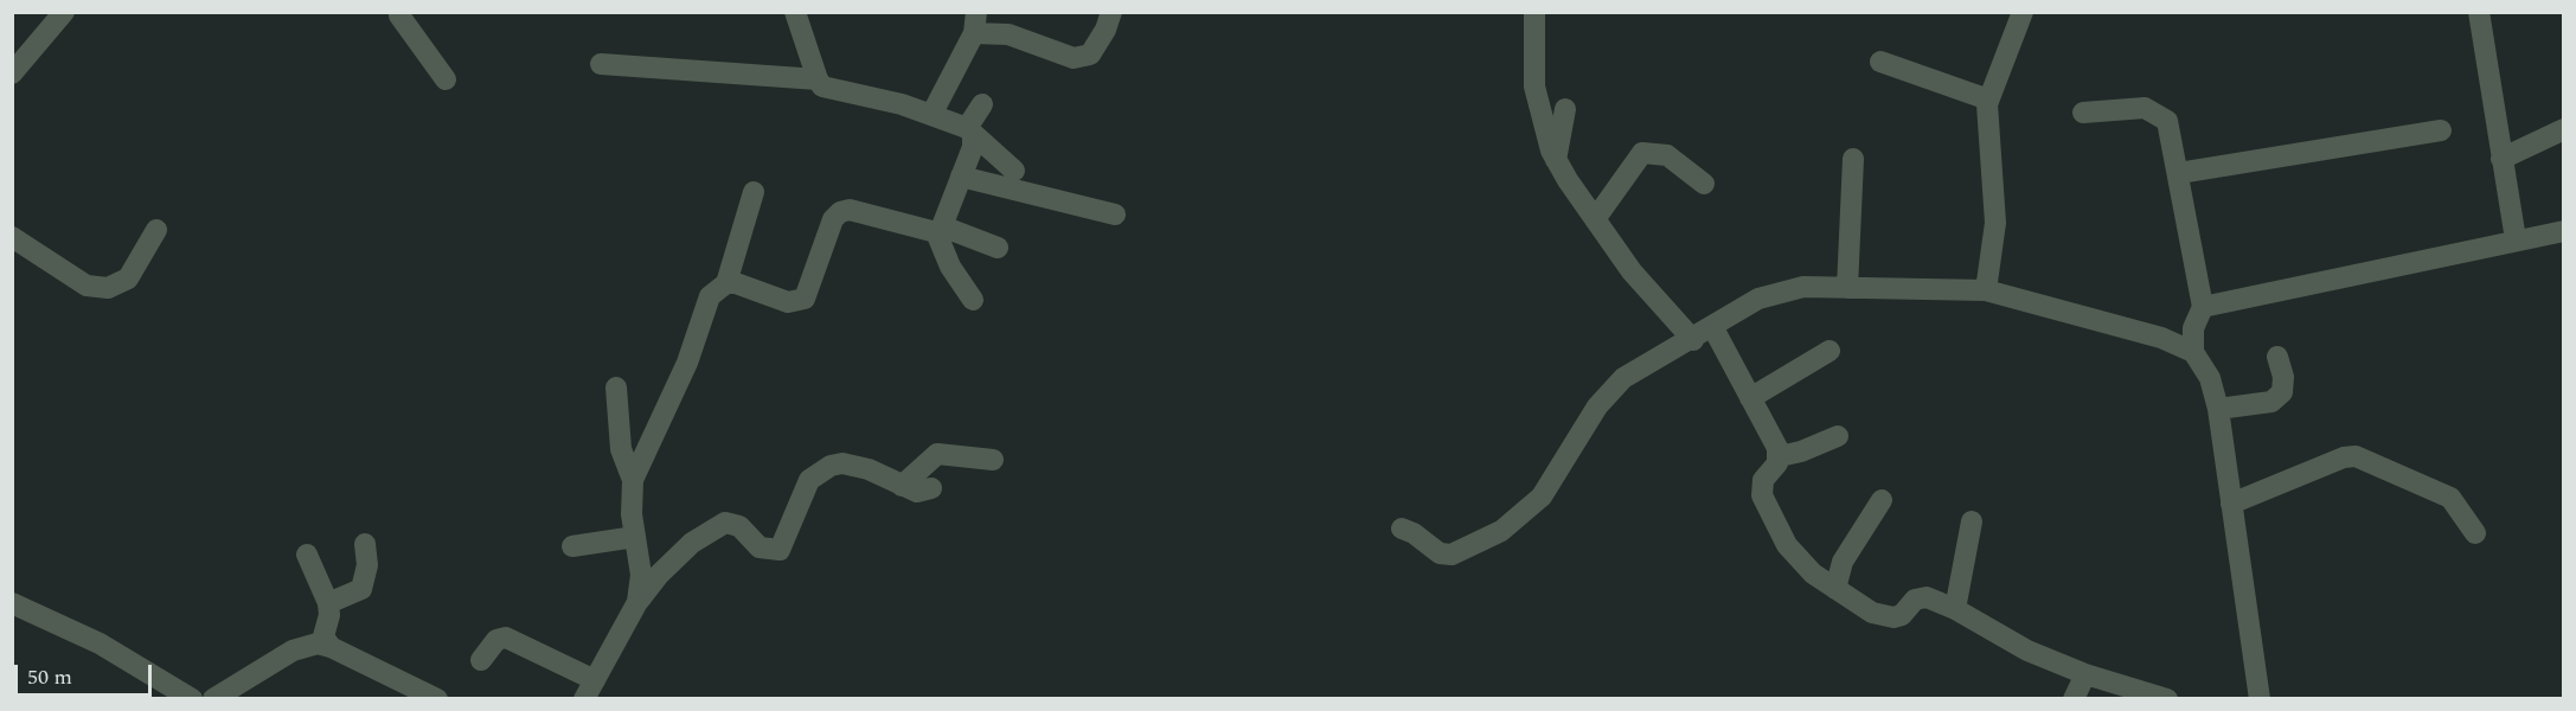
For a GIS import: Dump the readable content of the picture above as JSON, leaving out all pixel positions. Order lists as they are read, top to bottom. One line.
{"scale_bar":"50 m"}
